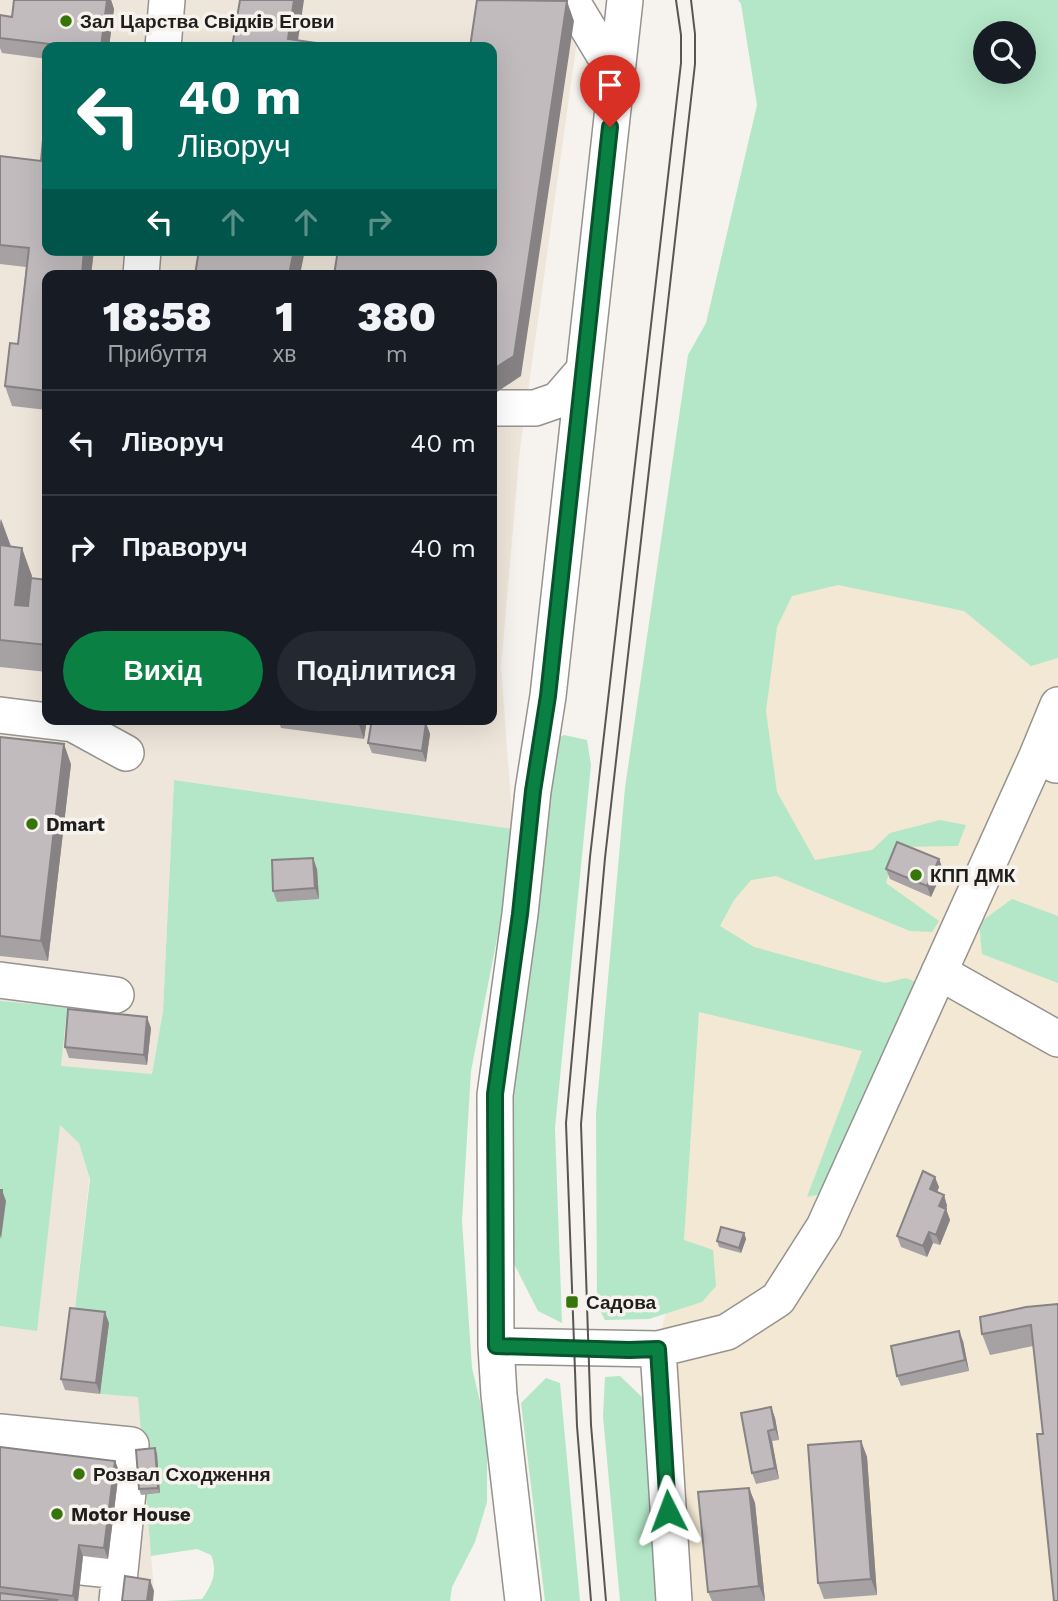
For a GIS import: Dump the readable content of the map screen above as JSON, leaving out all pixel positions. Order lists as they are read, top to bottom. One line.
{"places":{"other":["Зал Царства Свiдкiв Егови","Dmart","КПП ДМК","Розвал Сходження","Motor House"],"transit":["Садова"]},"page":{"turn":["40 m","Ліворуч"],"eta":["18:58","Прибуття","1","хв","380","m"],"list":[{"name":"Ліворуч","value":"40 m"},{"name":"Праворуч","value":"40 m"}],"buttons":["Вихід","Поділитися"]}}
